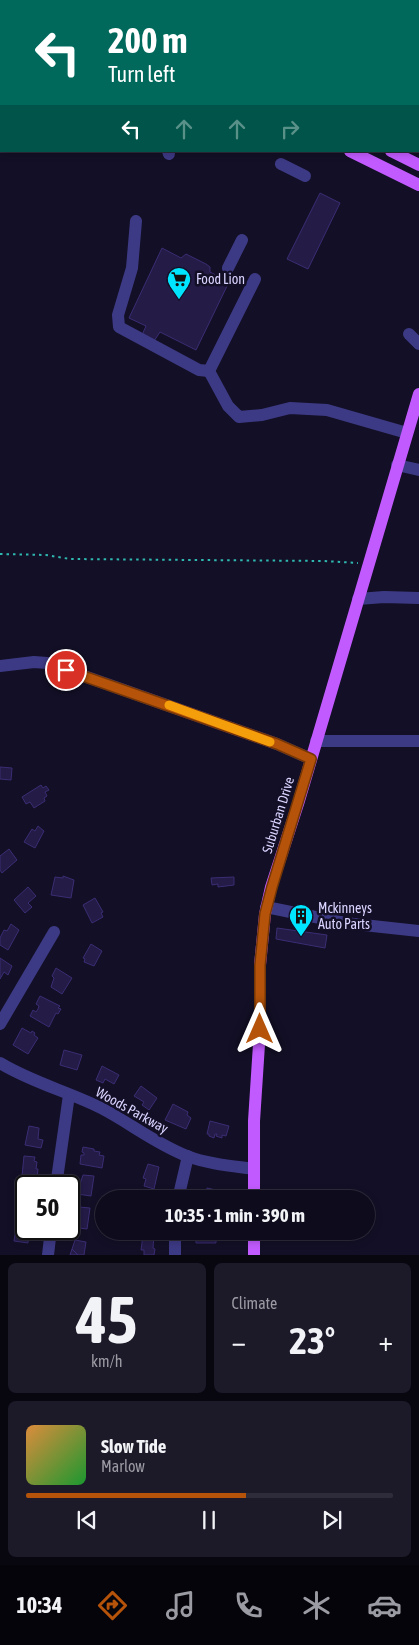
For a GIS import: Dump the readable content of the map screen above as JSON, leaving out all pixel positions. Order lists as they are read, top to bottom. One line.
{"streets":{"main road":["Suburban Drive"],"street":["Woods Parkway"]},"crossings":[["Suburban Drive","Woods Parkway"]],"places":{"supermarket":["Food Lion"],"building":["Mckinneys Auto Parts"]},"page":{"turn":["200 m","Turn left"],"limit":"50","trip":"10:35 · 1 min · 390 m","tile":[["45","km/h"],"Climate"],"heat":["−","23°","+"],"song":["Slow Tide","Marlow"],"tabs":"10:34"}}
